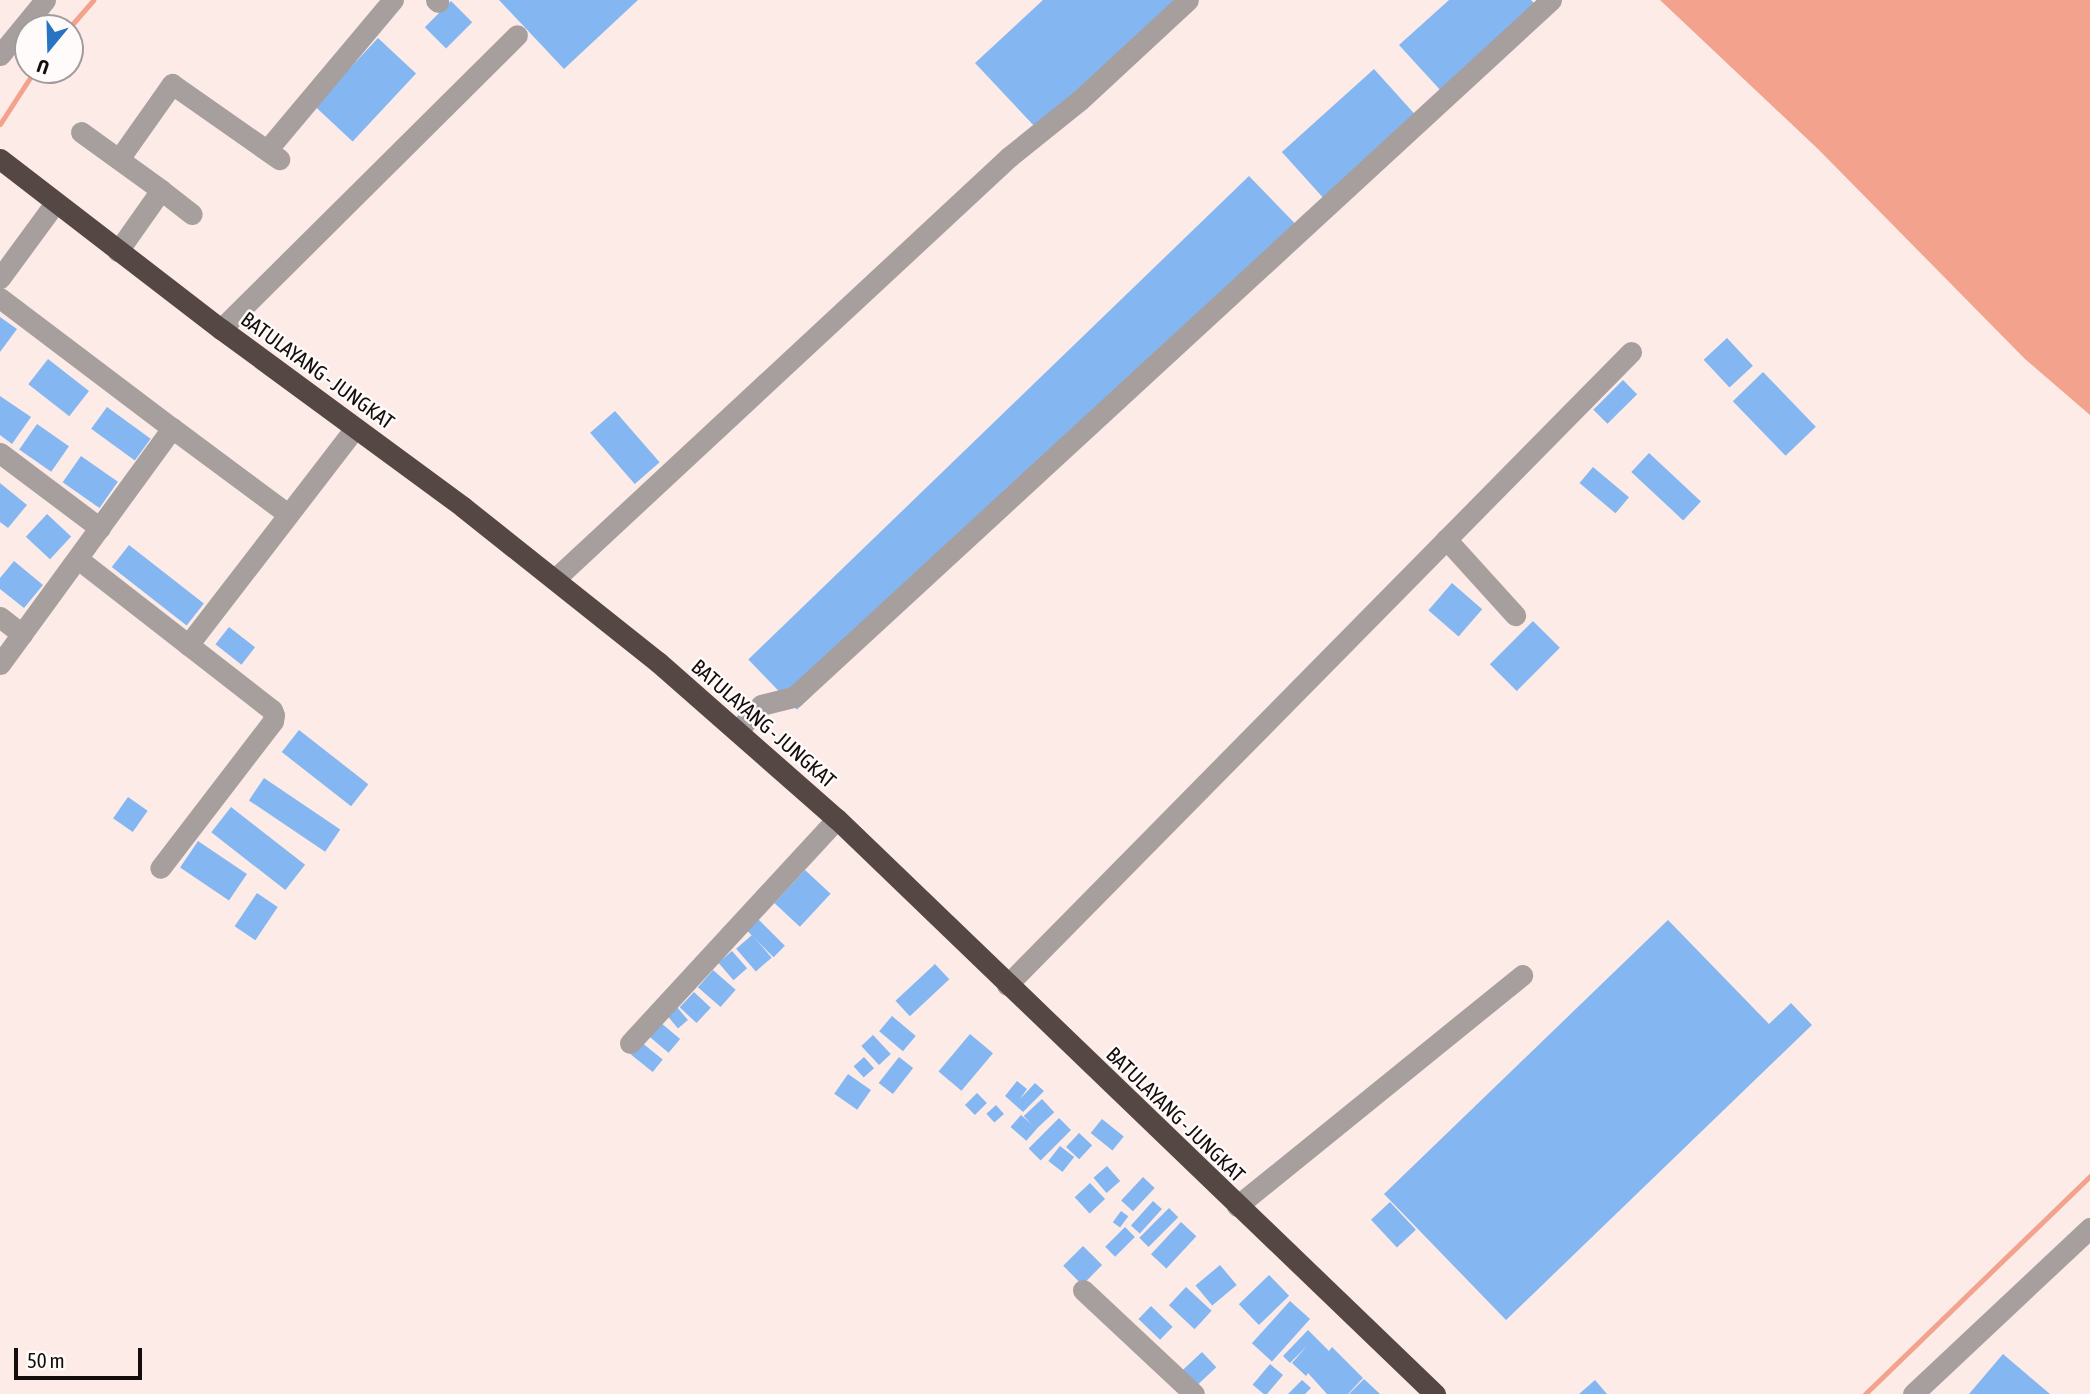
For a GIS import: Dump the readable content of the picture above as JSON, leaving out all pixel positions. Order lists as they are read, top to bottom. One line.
{"streets":{"highway":["BATULAYANG - JUNGKAT"]},"scale_bar":"50 m","north":"bottom"}
